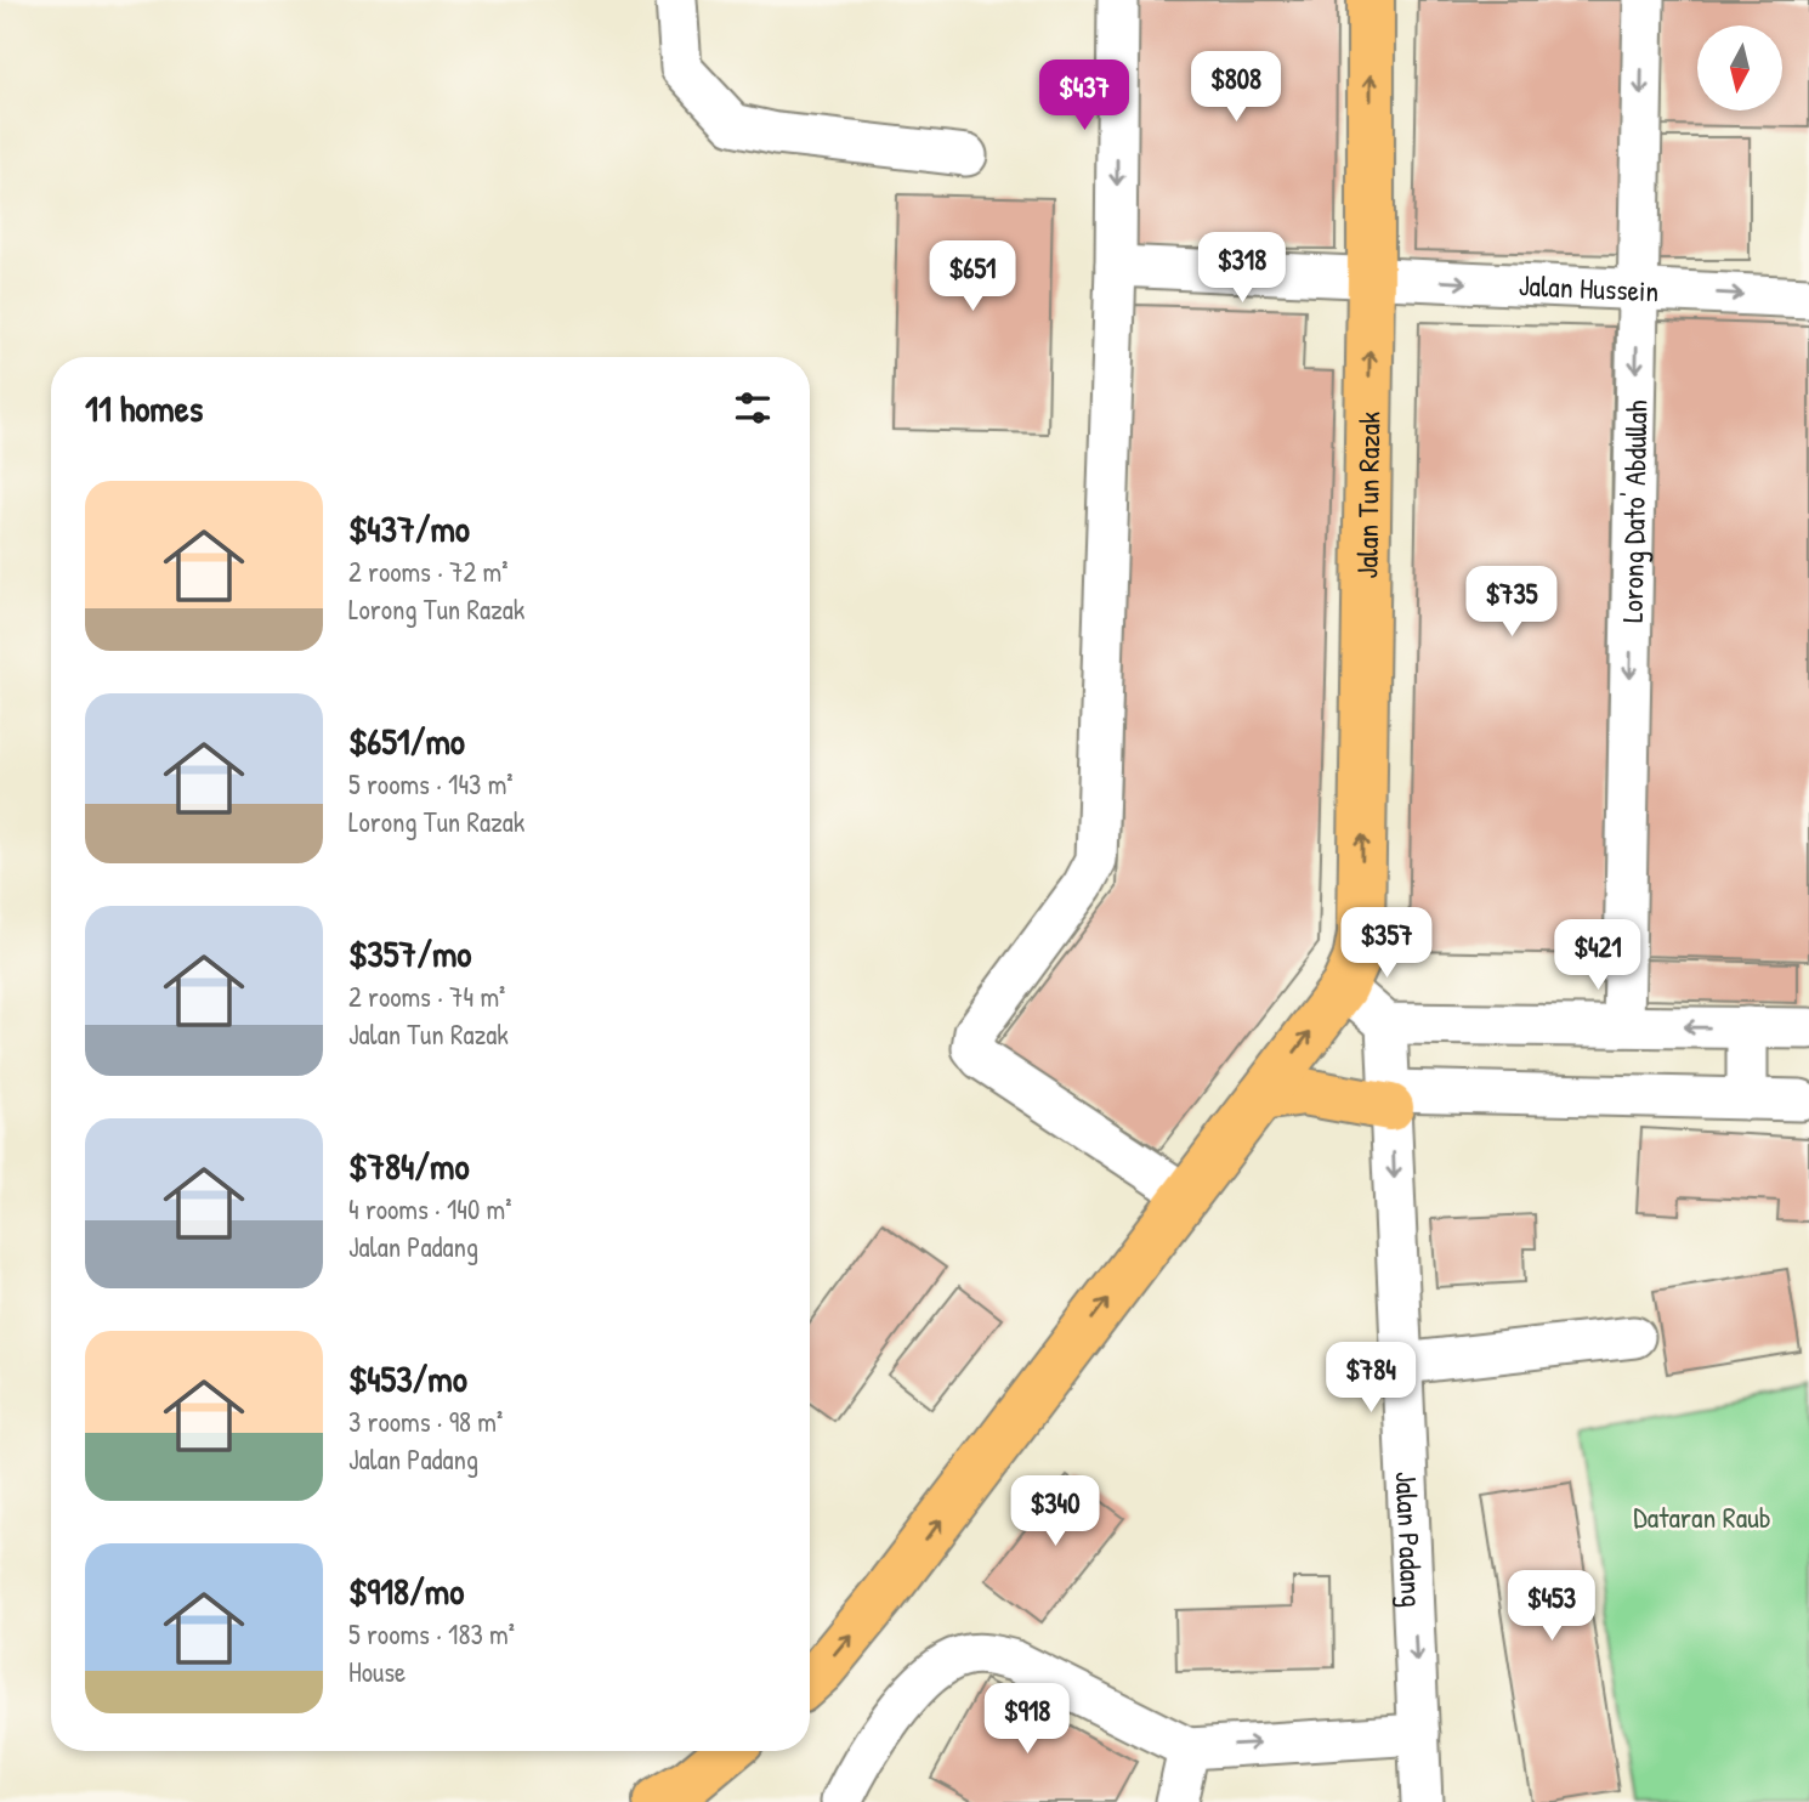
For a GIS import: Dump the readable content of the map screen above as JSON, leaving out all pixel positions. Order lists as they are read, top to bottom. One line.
{"streets":{"main road":["Jalan Tun Razak"],"street":["Jalan Hussein","Lorong Dato' Abdullah","Jalan Padang"]},"crossings":[["Jalan Hussein","Jalan Tun Razak"],["Jalan Hussein","Lorong Dato' Abdullah"]],"one_way":["Jalan Hussein","Jalan Tun Razak","Lorong Dato' Abdullah","Jalan Padang"],"parks":["Dataran Raub"],"north":"bottom","page":{"price":["$808","$437","$318","$651","$735","$357","$421","$784","$340","$453","$918"],"heading":"11 homes","list":[{"name":"$437/mo","note":"2 rooms · 72 m² · Lorong Tun Razak"},{"name":"$651/mo","note":"5 rooms · 143 m² · Lorong Tun Razak"},{"name":"$357/mo","note":"2 rooms · 74 m² · Jalan Tun Razak"},{"name":"$784/mo","note":"4 rooms · 140 m² · Jalan Padang"},{"name":"$453/mo","note":"3 rooms · 98 m² · Jalan Padang"},{"name":"$918/mo","note":"5 rooms · 183 m² · House"}]}}
